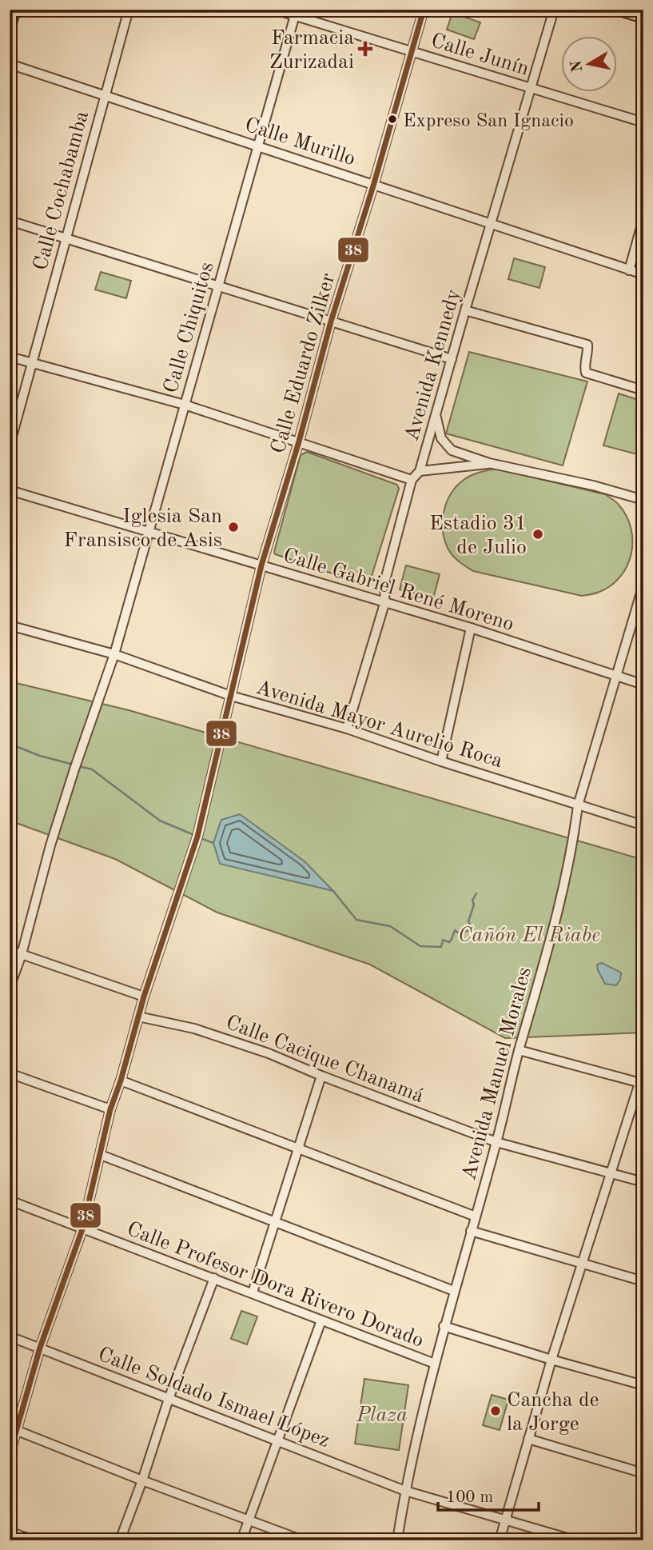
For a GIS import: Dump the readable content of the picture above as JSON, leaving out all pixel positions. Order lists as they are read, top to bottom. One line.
{"streets":{"street":["Calle Junín","Calle Murillo","Calle Cochabamba","Calle Chiquitos","Calle Eduardo Zilker","Avenida Kennedy","Calle Gabriel René Moreno","Avenida Mayor Aurelio Roca","Calle Cacique Chanamá","Avenida Manuel Morales","Calle Profesor Dora Rivero Dorado","Calle Soldado Ismael López"]},"crossings":[["Calle Junín","Calle Chiquitos"],["Calle Junín","Calle Eduardo Zilker"],["Calle Junín","Avenida Kennedy"],["Calle Murillo","Calle Cochabamba"],["Calle Murillo","Calle Chiquitos"],["Calle Murillo","Calle Eduardo Zilker"],["Calle Murillo","Avenida Kennedy"],["Calle Chiquitos","Calle Gabriel René Moreno"],["Calle Chiquitos","Avenida Mayor Aurelio Roca"],["Calle Eduardo Zilker","Calle Gabriel René Moreno"],["Calle Eduardo Zilker","Avenida Mayor Aurelio Roca"],["Calle Eduardo Zilker","Calle Cacique Chanamá"],["Calle Eduardo Zilker","Calle Profesor Dora Rivero Dorado"],["Calle Eduardo Zilker","Calle Soldado Ismael López"],["Avenida Kennedy","Calle Gabriel René Moreno"],["Avenida Kennedy","Avenida Mayor Aurelio Roca"],["Calle Gabriel René Moreno","Avenida Manuel Morales"],["Avenida Mayor Aurelio Roca","Avenida Manuel Morales"],["Calle Cacique Chanamá","Avenida Manuel Morales"],["Avenida Manuel Morales","Calle Profesor Dora Rivero Dorado"],["Avenida Manuel Morales","Calle Soldado Ismael López"]],"parks":["Cañón El Riabe","Plaza"],"places":{"health":["Farmacia Zurizadai"],"other":["Expreso San Ignacio","Iglesia San Fransisco de Asis","Estadio 31 de Julio","Cancha de la Jorge"]},"lines":["transit line 38"],"scale_bar":"100 m","north":"left"}
